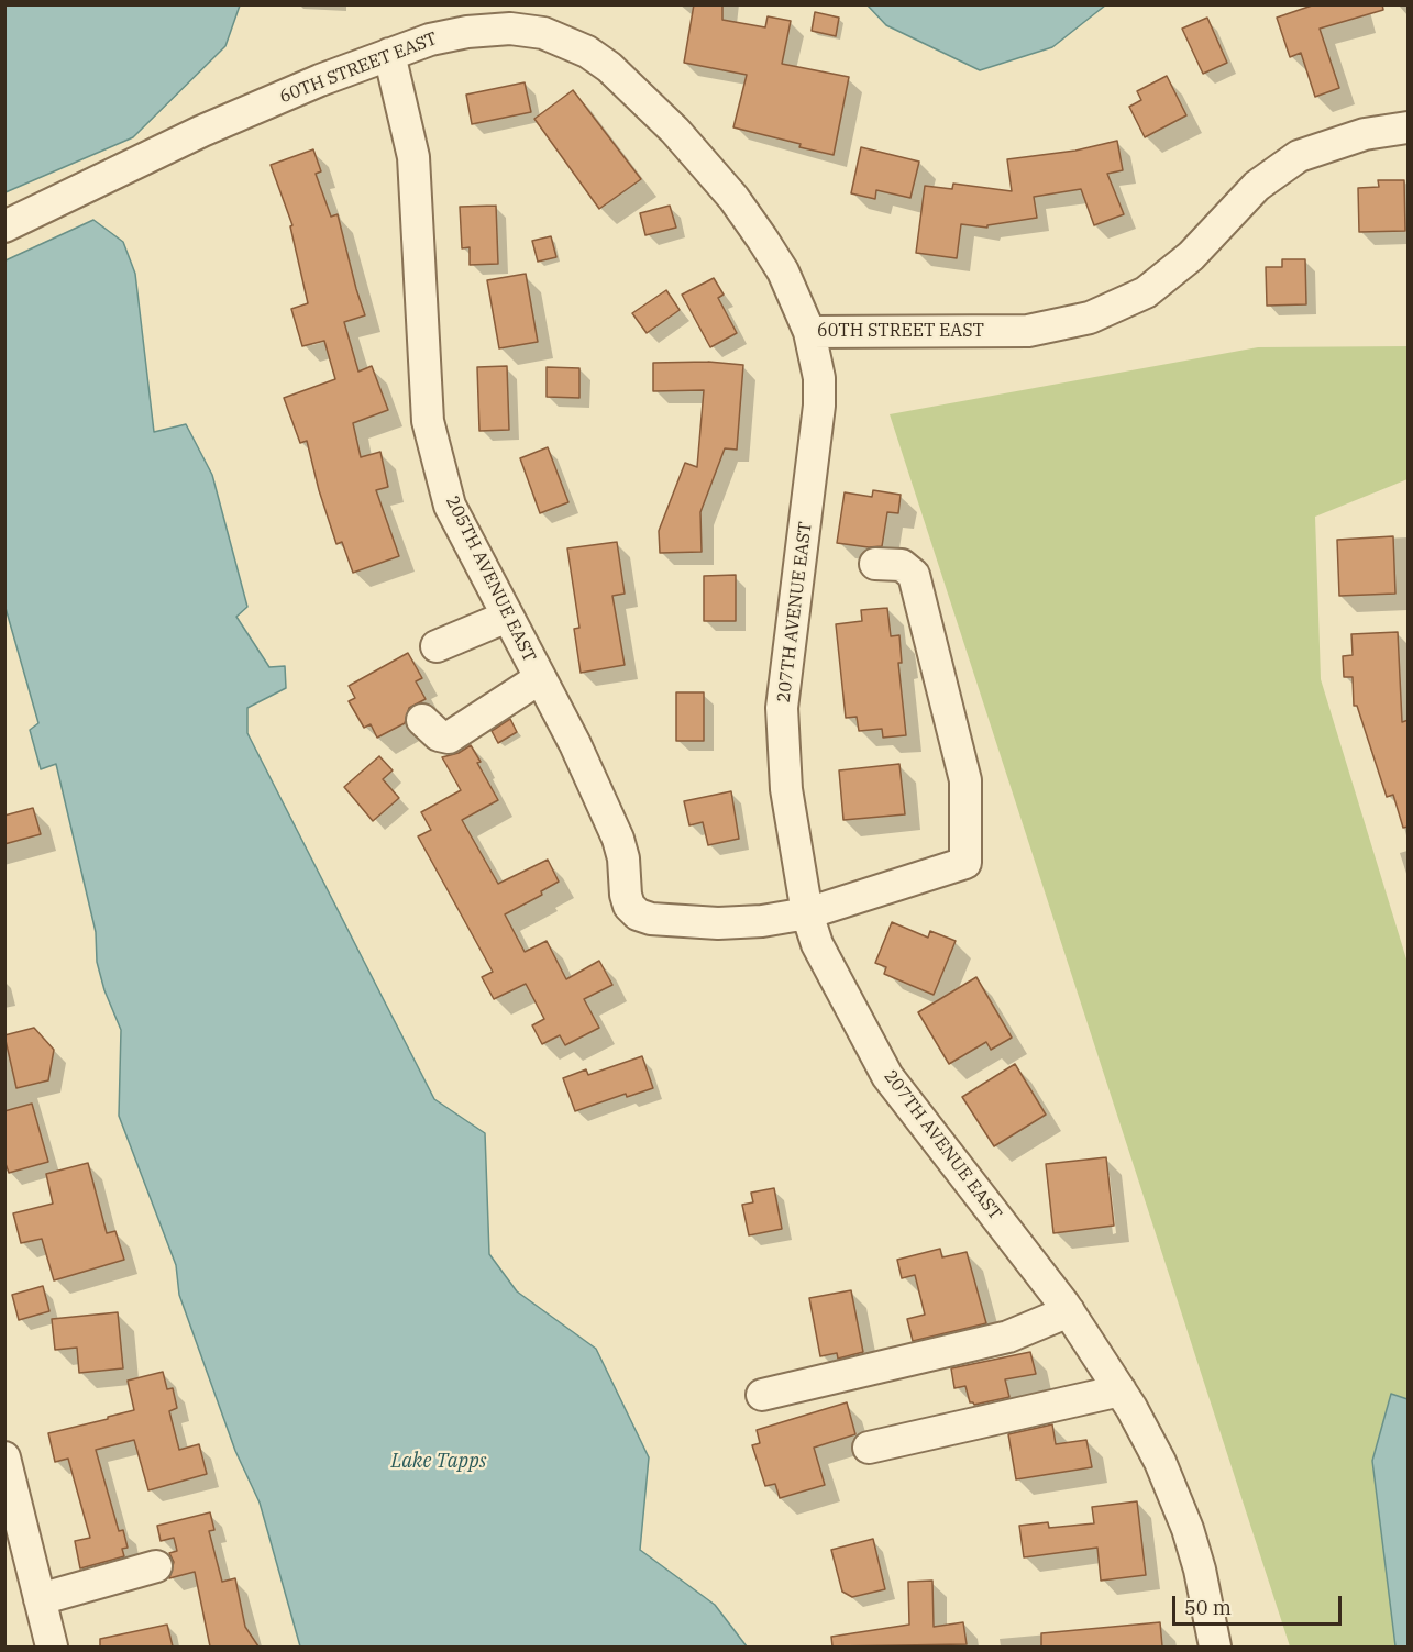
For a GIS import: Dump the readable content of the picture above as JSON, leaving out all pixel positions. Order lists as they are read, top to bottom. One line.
{"streets":{"street":["60TH STREET EAST","205TH AVENUE EAST","207TH AVENUE EAST"]},"crossings":[["60TH STREET EAST","205TH AVENUE EAST"],["60TH STREET EAST","207TH AVENUE EAST"],["205TH AVENUE EAST","207TH AVENUE EAST"]],"water":["Lake Tapps"],"scale_bar":"50 m"}
